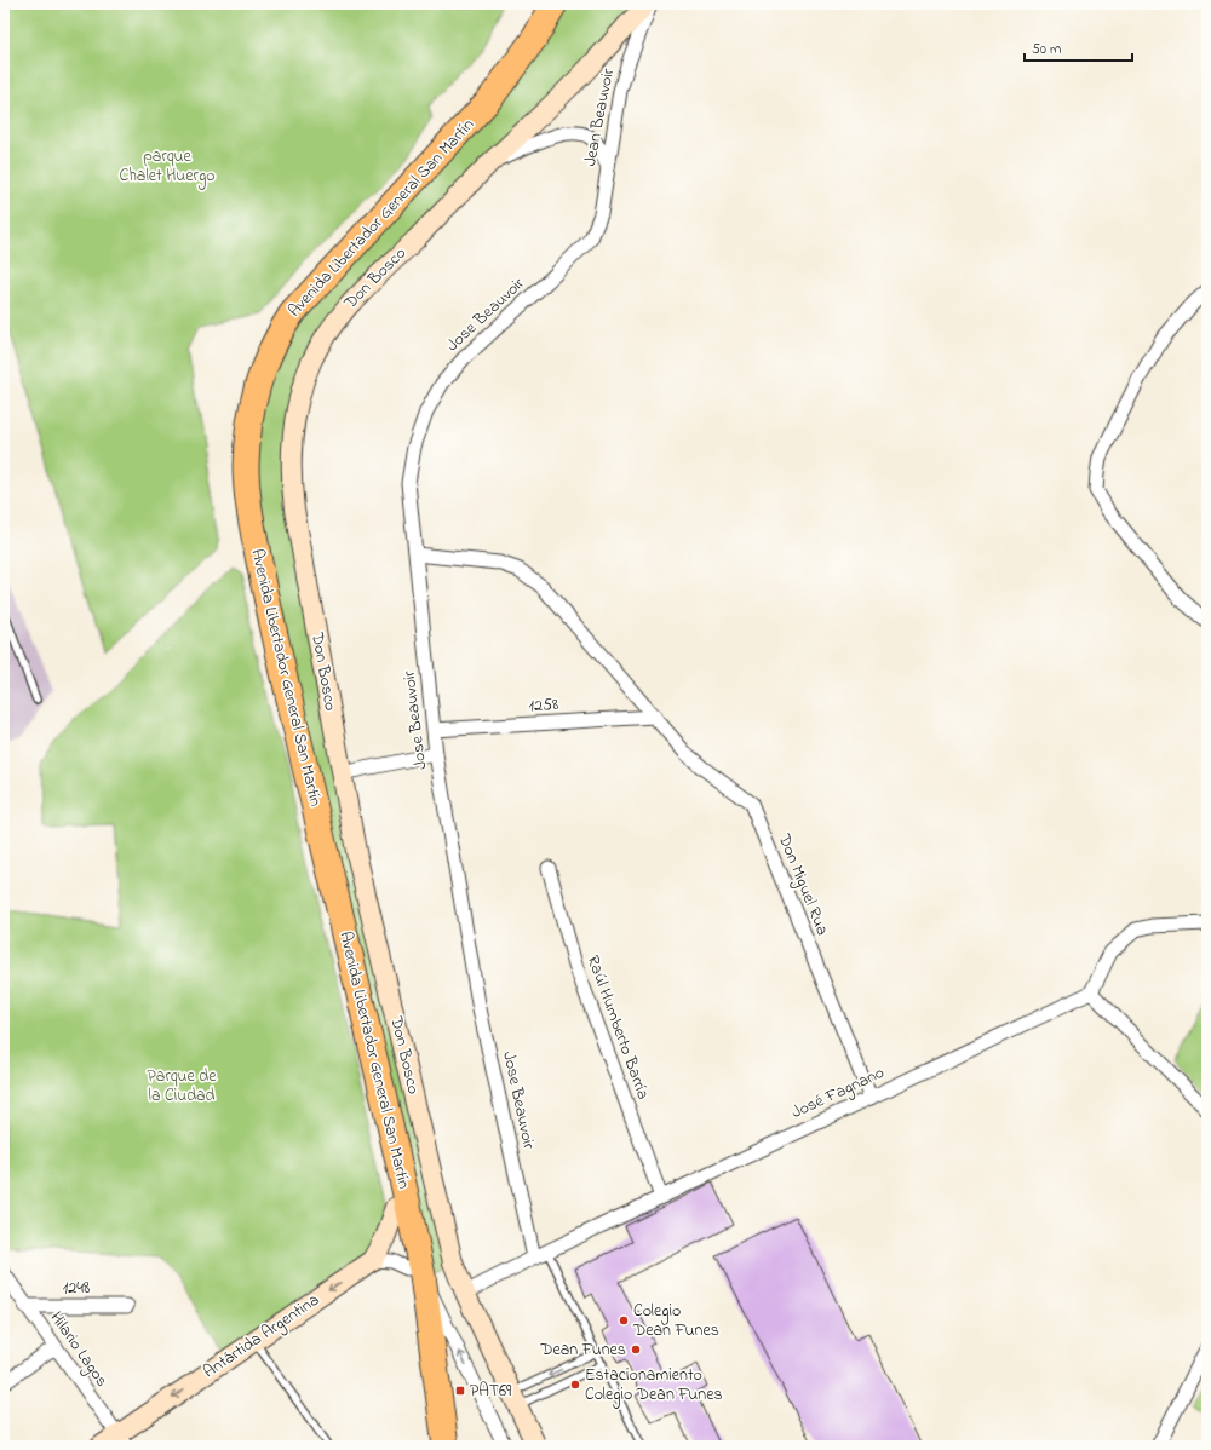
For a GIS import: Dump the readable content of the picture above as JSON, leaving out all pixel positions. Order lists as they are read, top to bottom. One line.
{"streets":{"highway":["Avenida Libertador General San Martín"],"main road":["Don Bosco","Antártida Argentina"],"street":["Jean Beauvoir","Jose Beauvoir","1258","Don Miguel Rua","Raúl Humberto Barría","José Fagnano","1248","Hilario Lagos"]},"crossings":[["Jean Beauvoir","Jose Beauvoir"],["Avenida Libertador General San Martín","Antártida Argentina"],["Don Bosco","José Fagnano"],["Jose Beauvoir","1258"],["Jose Beauvoir","Don Miguel Rua"],["Jose Beauvoir","José Fagnano"],["1258","Don Miguel Rua"],["Don Miguel Rua","José Fagnano"],["Raúl Humberto Barría","José Fagnano"],["1248","Hilario Lagos"],["Antártida Argentina","Hilario Lagos"]],"one_way":["Antártida Argentina"],"parks":["parque Chalet Huergo","Parque de la Ciudad"],"places":{"other":["Colegio Dean Funes","Dean Funes","Estacionamiento Colegio Dean Funes"],"transit":["PAT69"]},"scale_bar":"50 m"}
